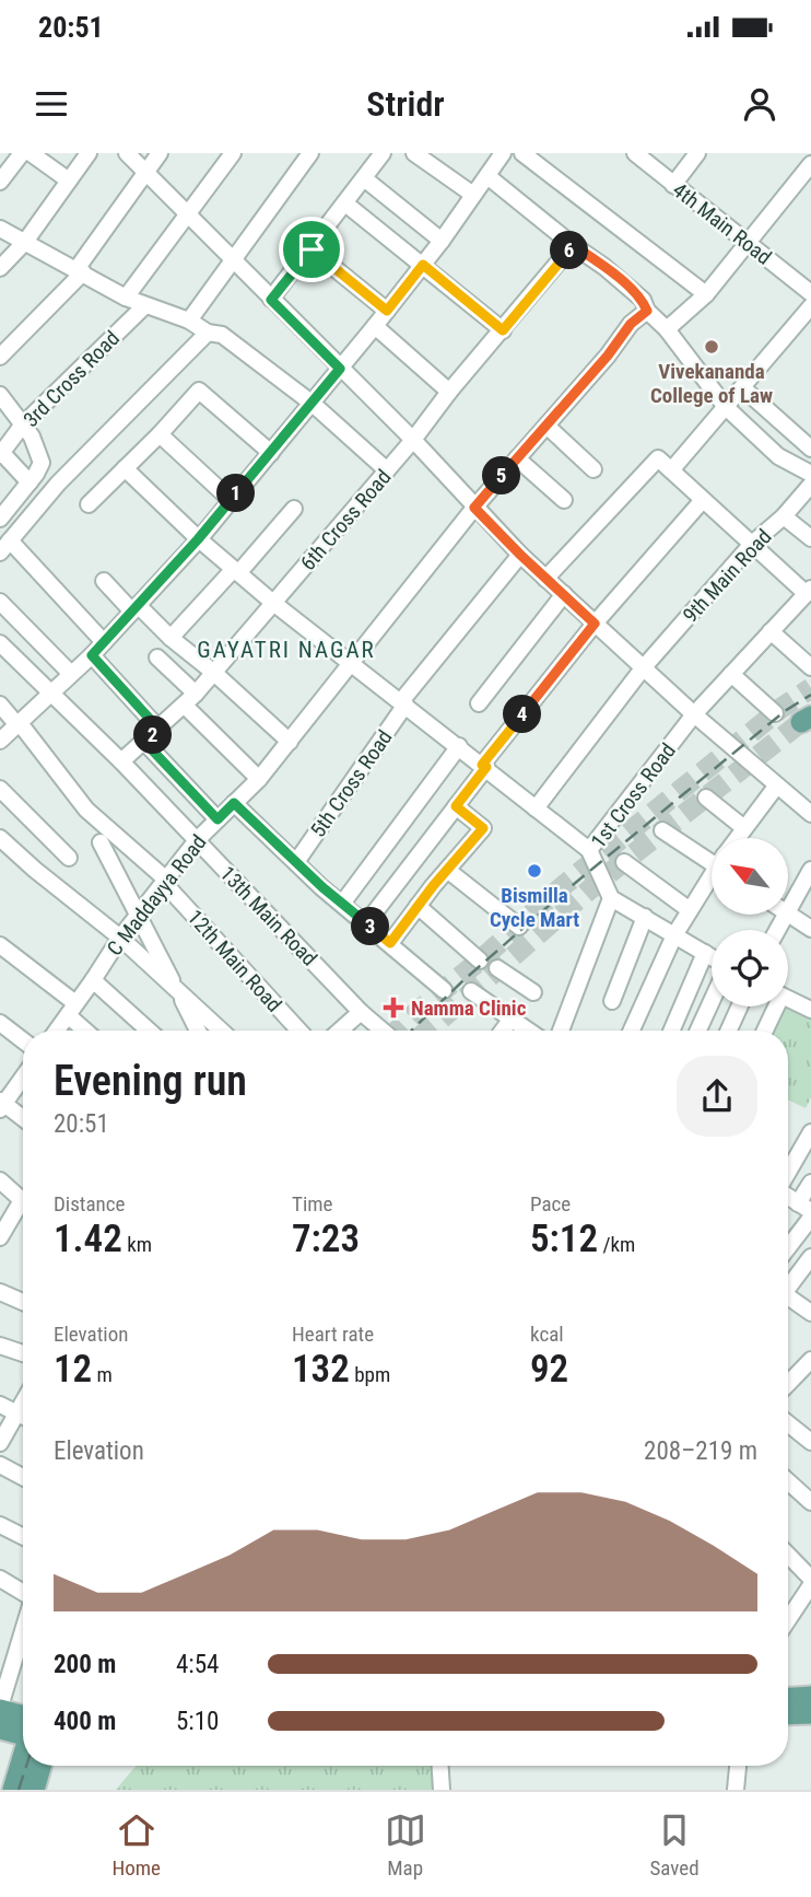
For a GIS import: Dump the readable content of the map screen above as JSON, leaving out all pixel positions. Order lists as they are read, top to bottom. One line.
{"streets":{"street":["4th Main Road","3rd Cross Road","6th Cross Road","9th Main Road","5th Cross Road","1st Cross Road","C Maddayya Road","13th Main Road","12th Main Road"]},"crossings":[["6th Cross Road","13th Main Road"],["C Maddayya Road","13th Main Road"],["C Maddayya Road","12th Main Road"]],"districts":["GAYATRI NAGAR"],"places":{"other":["Vivekananda College of Law","Bismilla Cycle Mart"],"health":["Namma Clinic"]},"north":"top left","page":{"status":"20:51","header":"Stridr","pins":["6","5","1","4","2","3"],"heading":["Evening run","20:51"],"stats":[["Distance","1.42 km"],["Time","7:23"],["Pace","5:12 /km"],["Elevation","12 m"],["Heart rate","132 bpm"],["kcal","92"]],"chart":["Elevation","208–219 m"],"list":[{"name":"200 m","note":"4:54"},{"name":"400 m","note":"5:10"}],"tabs":["Home","Map","Saved"]}}
